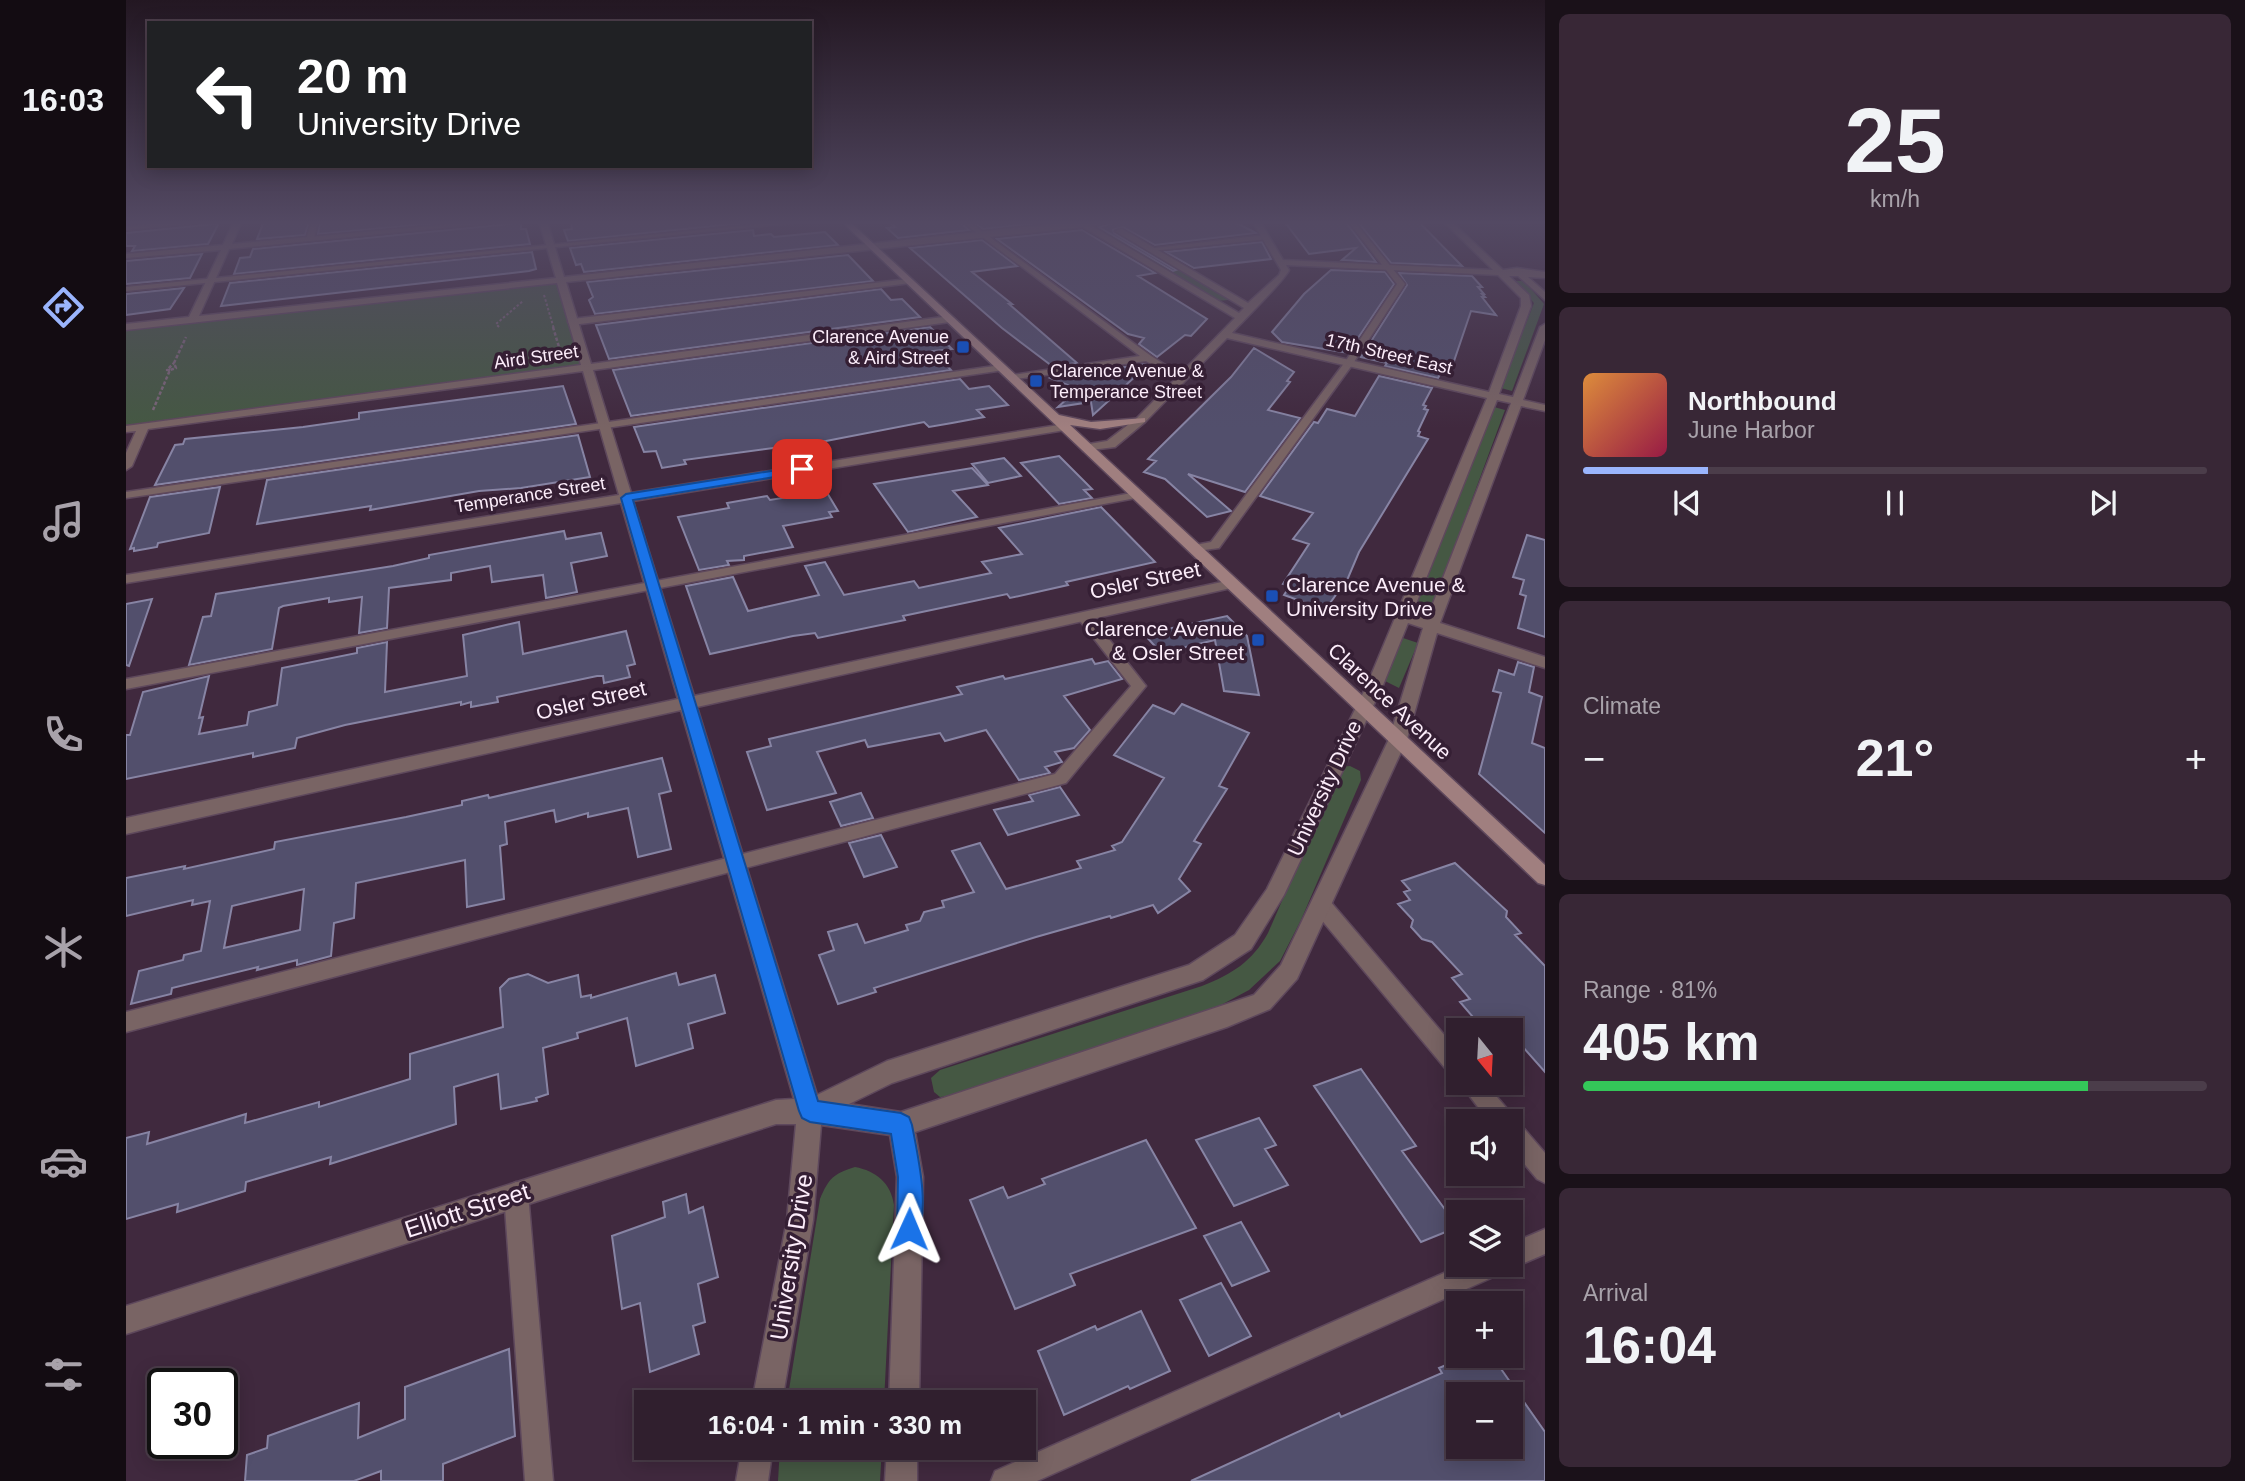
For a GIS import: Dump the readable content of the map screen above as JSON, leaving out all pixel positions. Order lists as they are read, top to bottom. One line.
{"streets":{"main road":["Clarence Avenue"],"street":["17th Street East","Aird Street","Temperance Street","Osler Street","University Drive","Elliott Street"]},"crossings":[["17th Street East","University Drive"],["Aird Street","Clarence Avenue"],["Temperance Street","Clarence Avenue"],["Osler Street","Clarence Avenue"],["Clarence Avenue","University Drive"],["University Drive","Elliott Street"]],"places":{"transit":["Clarence Avenue & Aird Street","Clarence Avenue & Temperance Street","Clarence Avenue & University Drive","Clarence Avenue & Osler Street"]},"north":"bottom","page":{"tabs":"16:03","tile":[["25","km/h"],"Climate",["Range · 81%","405 km"],["Arrival","16:04"]],"turn":["20 m","University Drive"],"song":["Northbound","June Harbor"],"heat":["−","21°","+"],"map_buttons":["+","−"],"limit":"30","trip":"16:04 · 1 min · 330 m"}}
